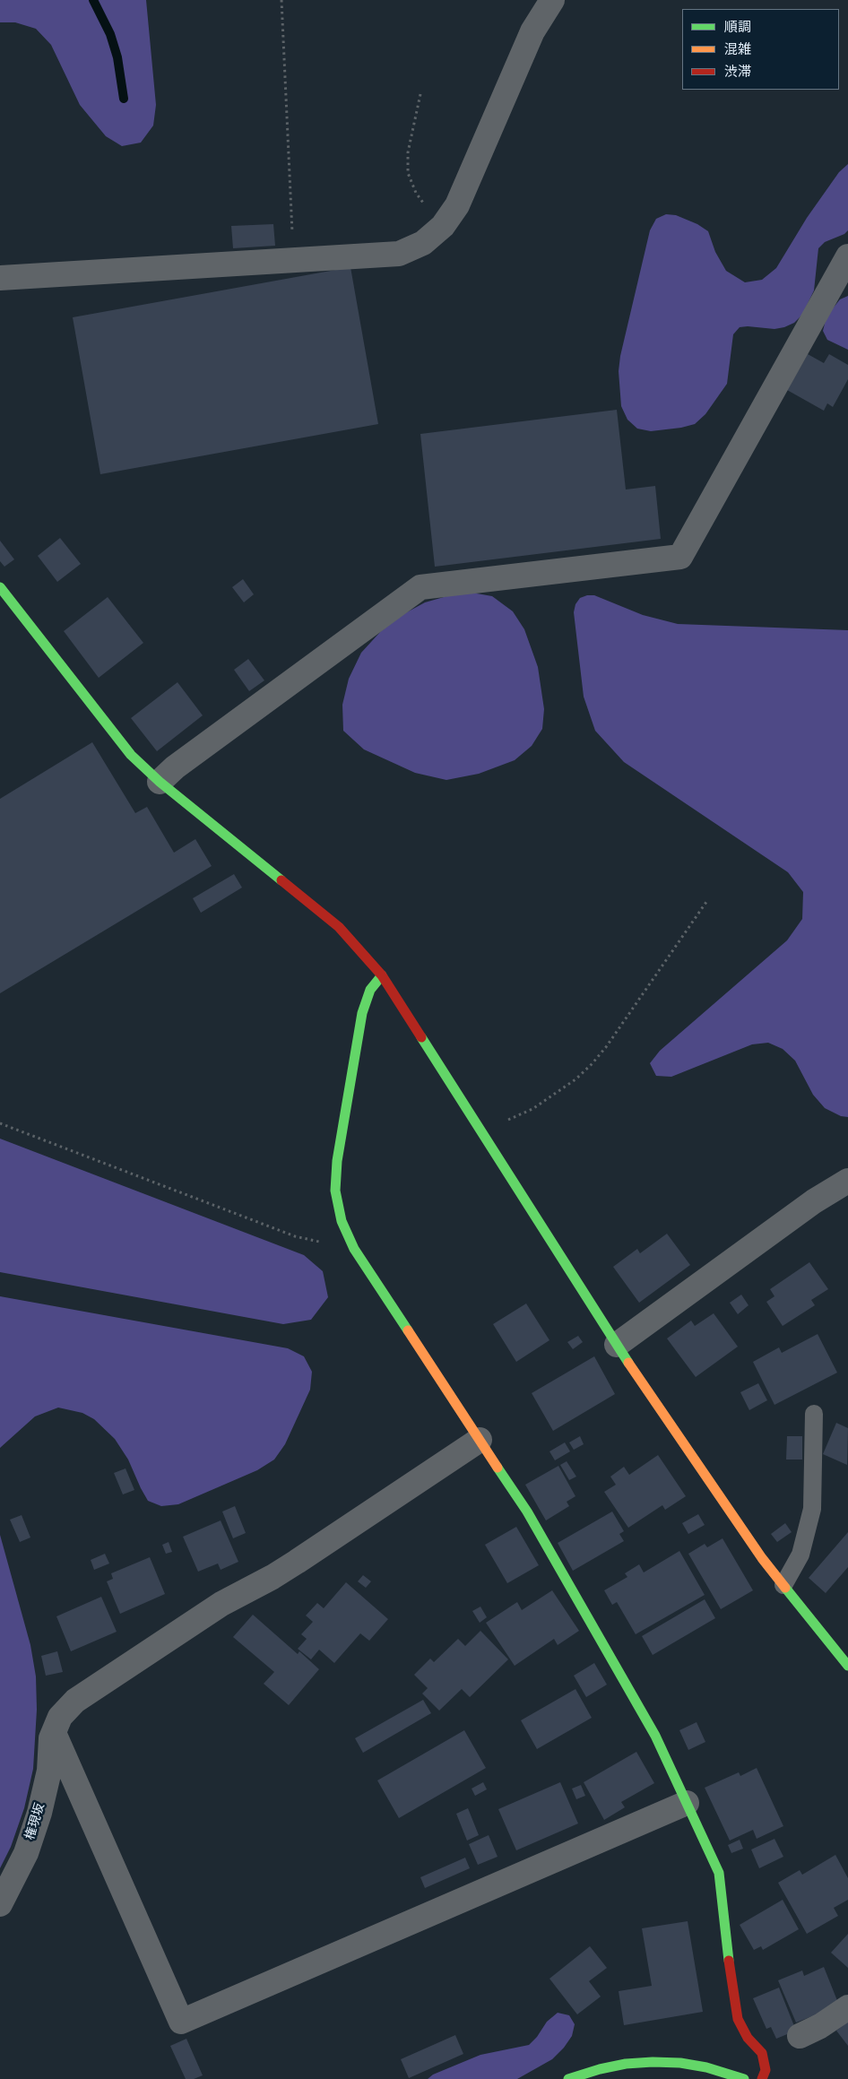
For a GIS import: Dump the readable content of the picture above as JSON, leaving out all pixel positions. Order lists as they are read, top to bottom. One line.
{"streets":{"street":["権現坂"]},"legend":["順調","混雑","渋滞"]}
